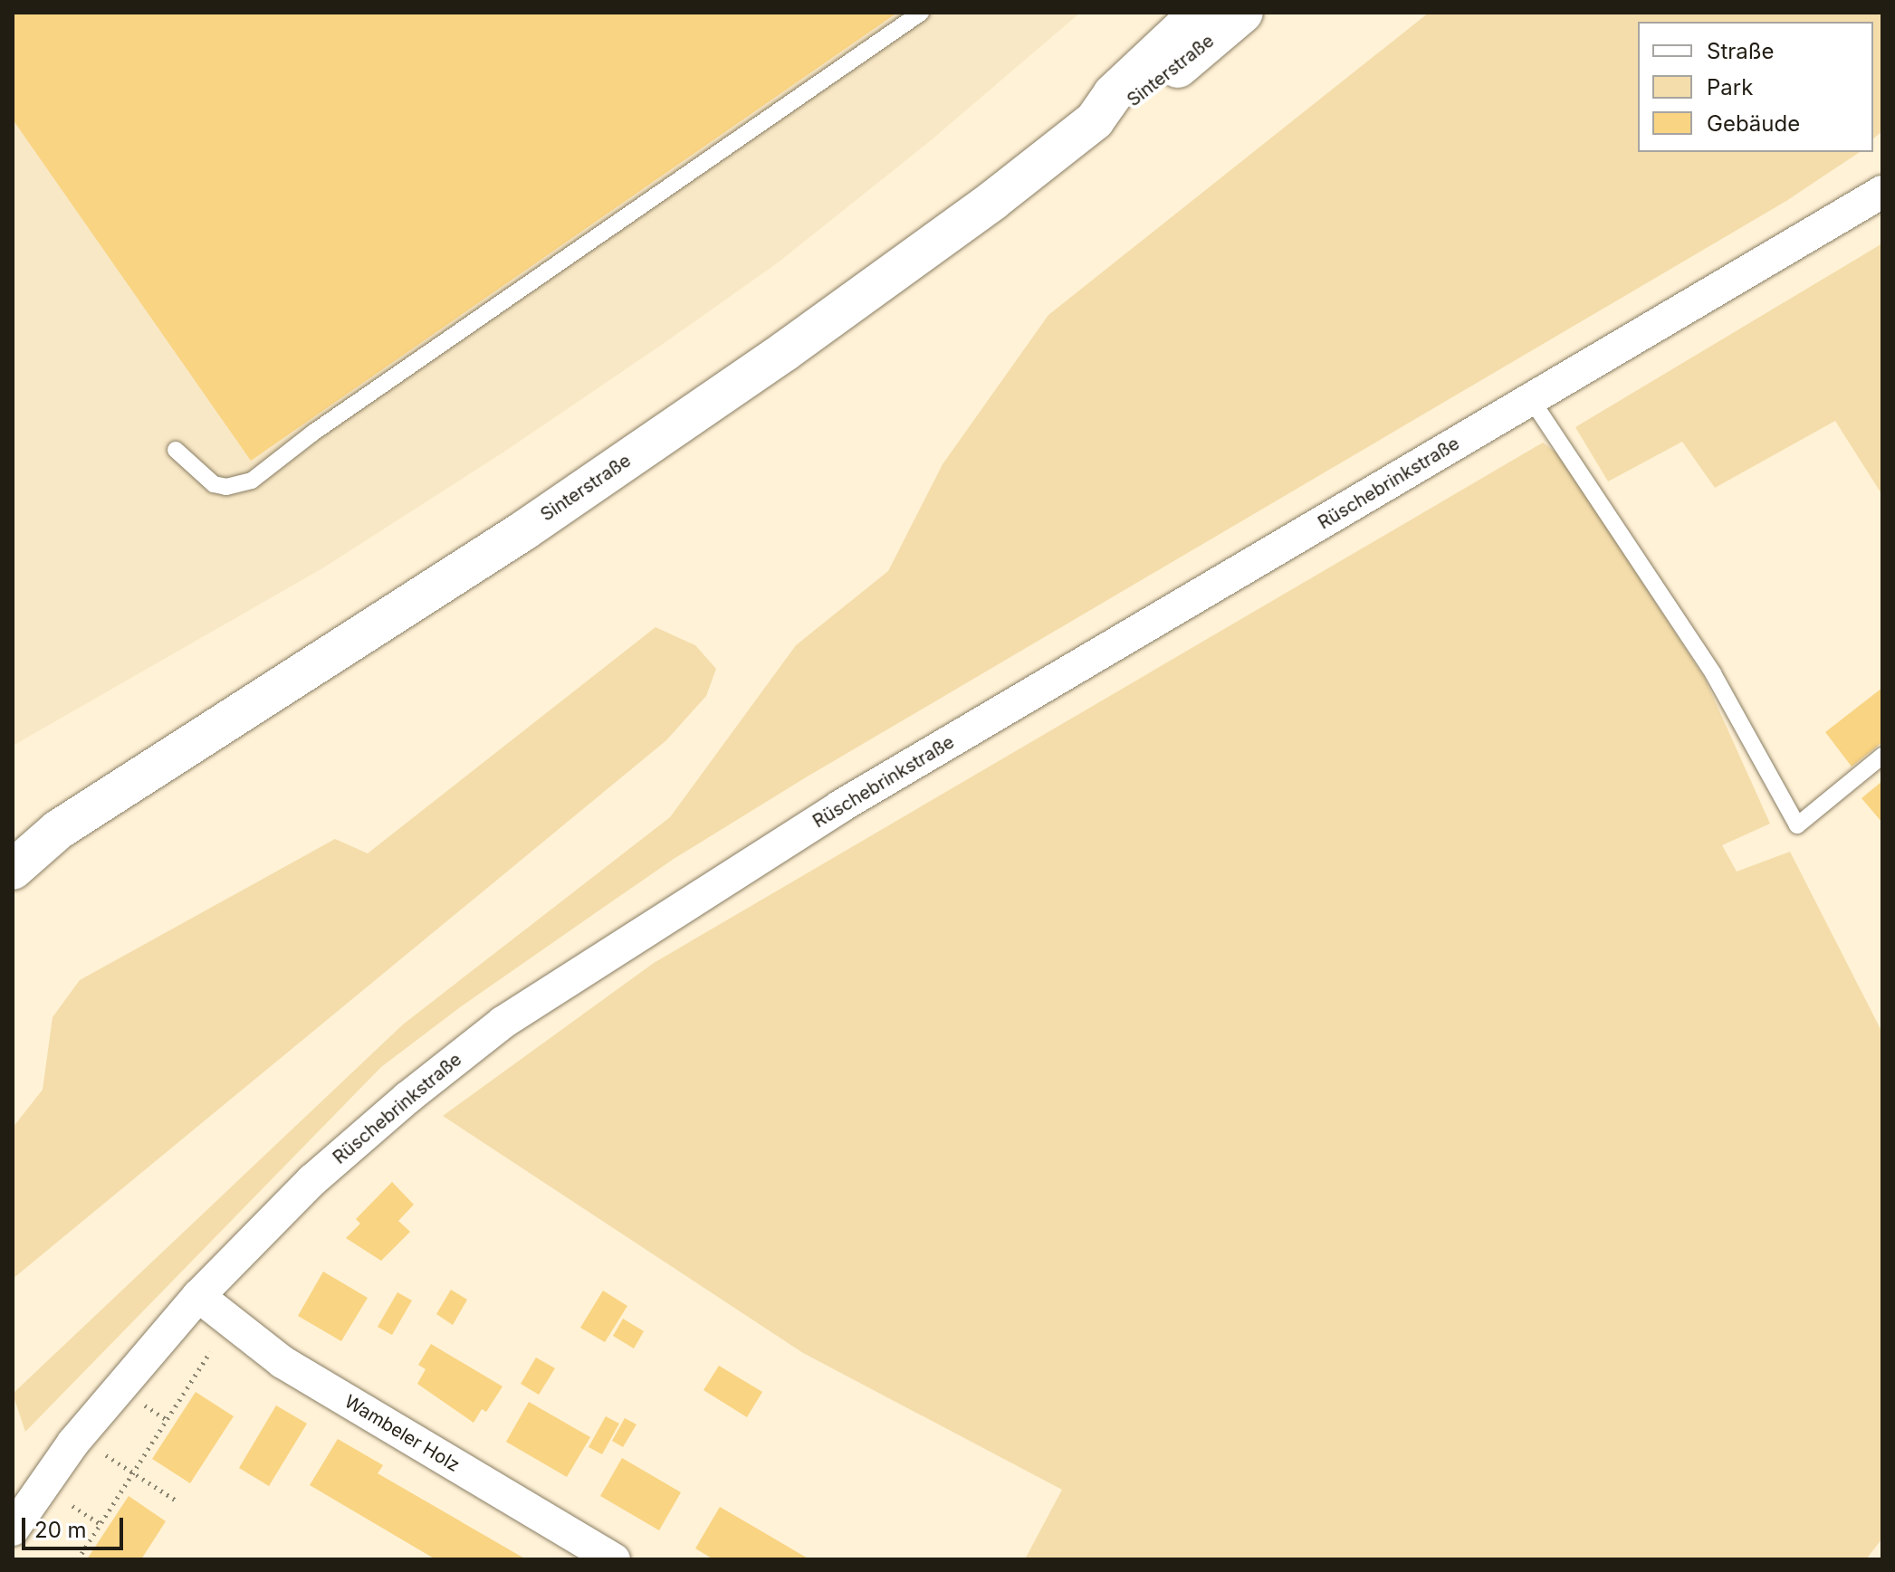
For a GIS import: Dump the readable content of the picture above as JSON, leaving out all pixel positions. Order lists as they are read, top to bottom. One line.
{"streets":{"street":["Sinterstraße","Rüschebrinkstraße","Wambeler Holz"]},"crossings":[["Rüschebrinkstraße","Wambeler Holz"]],"legend":["Straße","Park","Gebäude"],"scale_bar":"20 m"}
